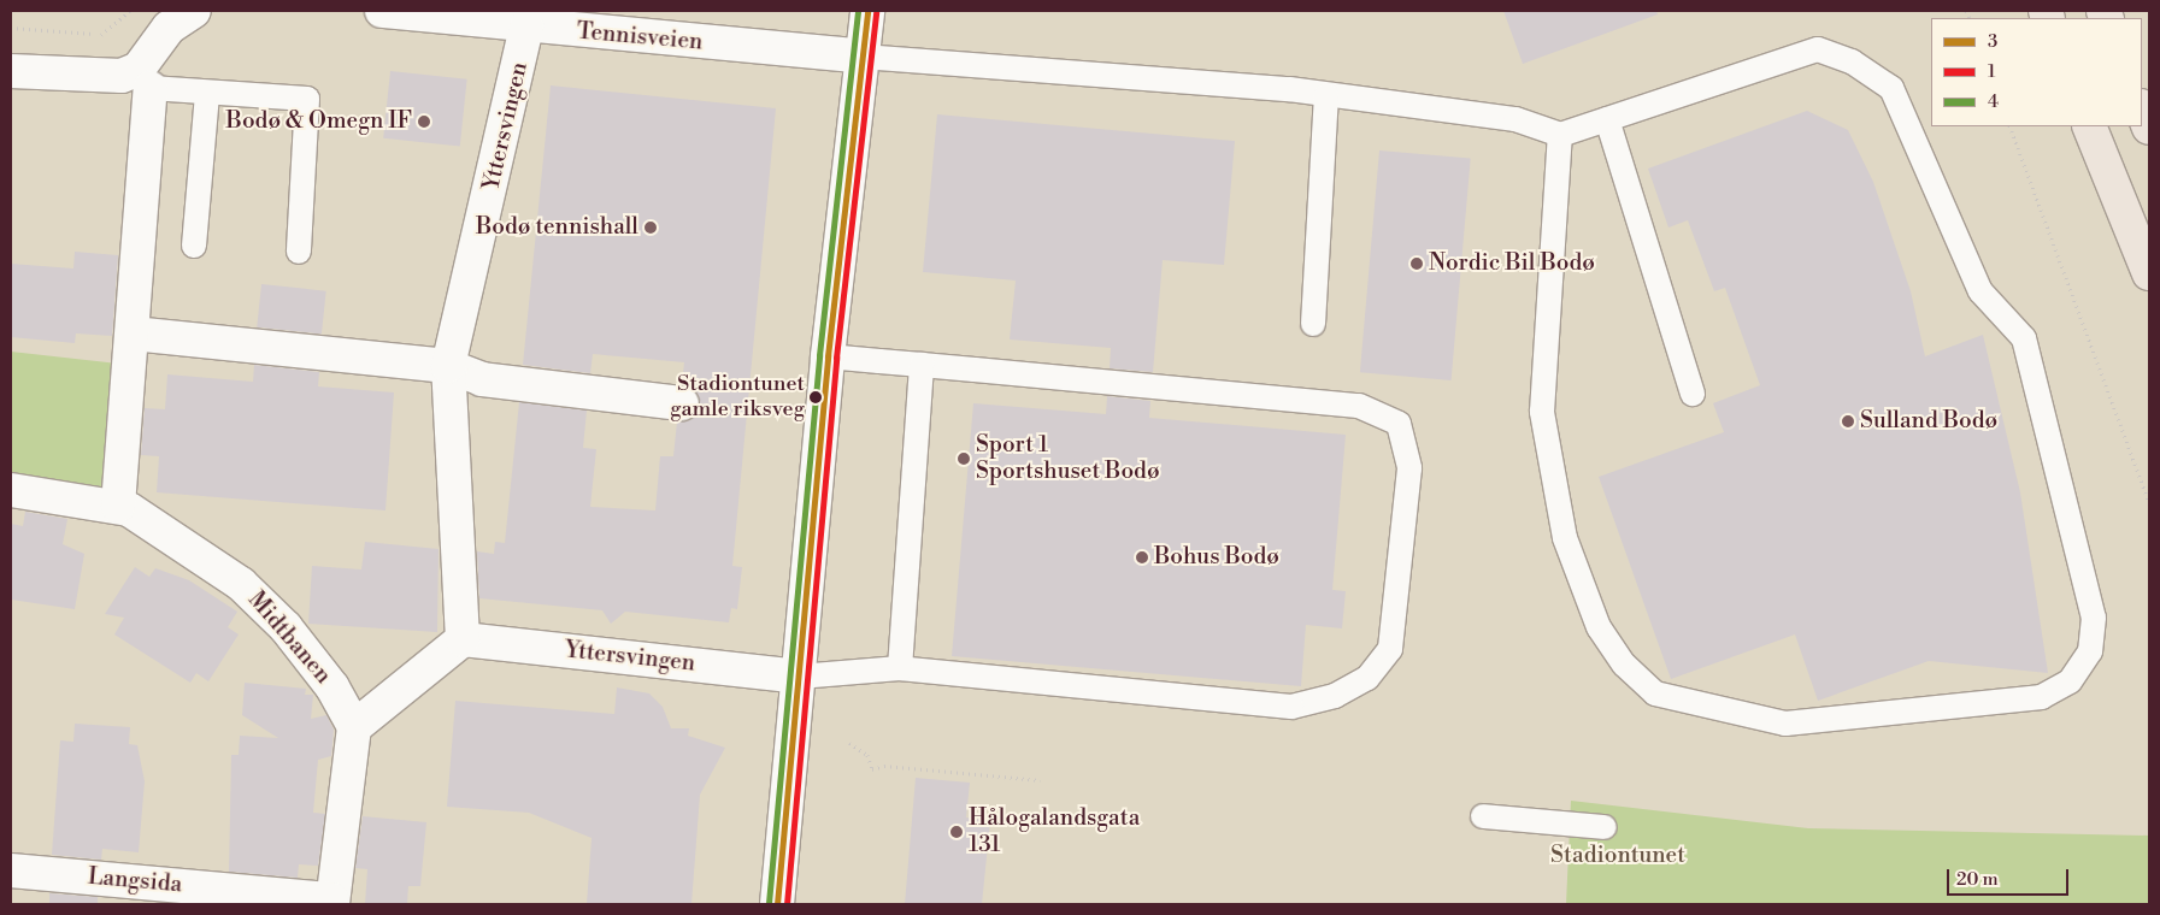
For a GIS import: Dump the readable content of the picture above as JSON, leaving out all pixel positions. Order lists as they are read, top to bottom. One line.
{"streets":{"street":["Tennisveien","Yttersvingen","Midtbanen","Langsida"]},"crossings":[["Tennisveien","Yttersvingen"]],"parks":["Stadiontunet"],"places":["Bodø & Omegn IF","Bodø tennishall","Nordic Bil Bodø","Stadiontunet gamle riksveg","Sulland Bodø","Sport 1 Sportshuset Bodø","Bohus Bodø","Hålogalandsgata 131"],"lines":["transit line 3","transit line 4","transit line 1"],"legend":["3","1","4"],"scale_bar":"20 m"}
